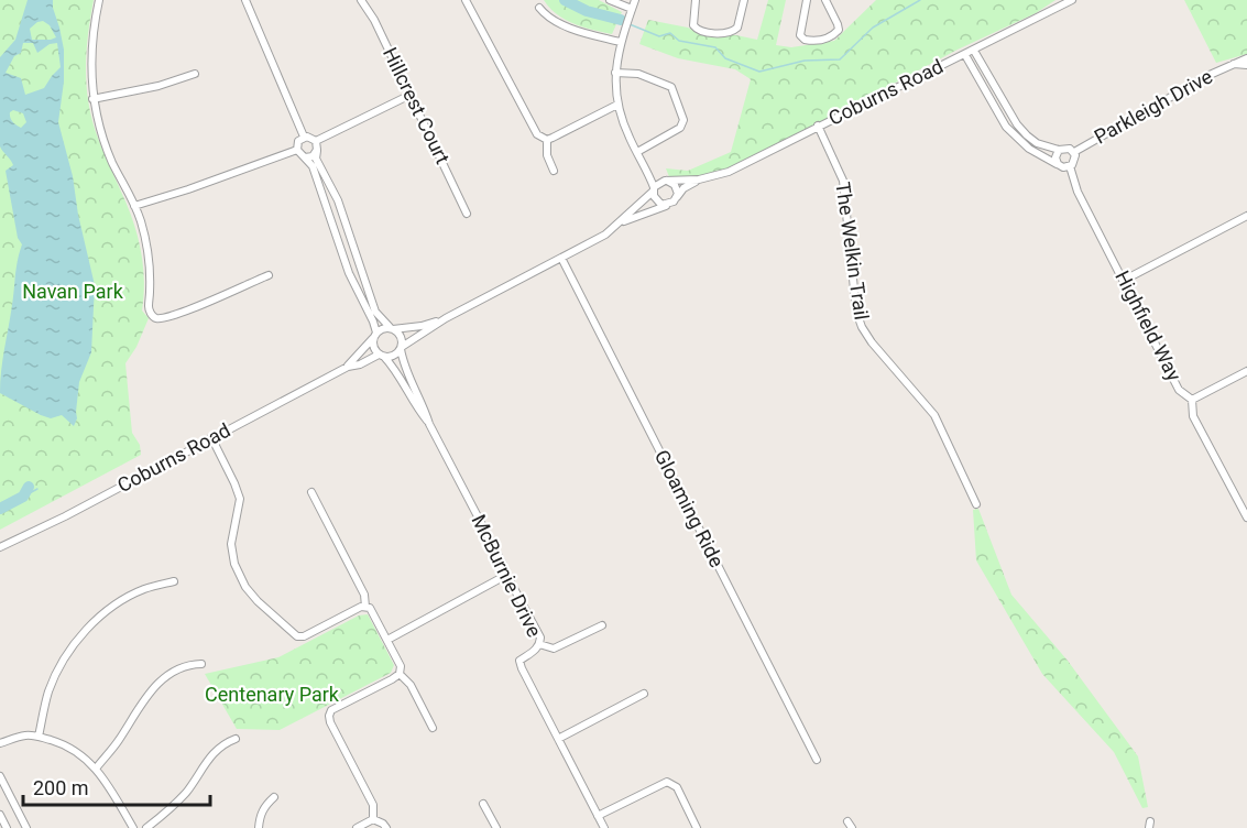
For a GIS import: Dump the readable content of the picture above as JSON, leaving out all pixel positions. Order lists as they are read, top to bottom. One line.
{"streets":{"street":["Coburns Road","Hillcrest Court","Parkleigh Drive","The Welkin Trail","Highfield Way","Gloaming Ride","McBurnie Drive"]},"crossings":[["Coburns Road","The Welkin Trail"],["Coburns Road","McBurnie Drive"],["Parkleigh Drive","Highfield Way"]],"parks":["Navan Park","Centenary Park"],"scale_bar":"200 m"}
